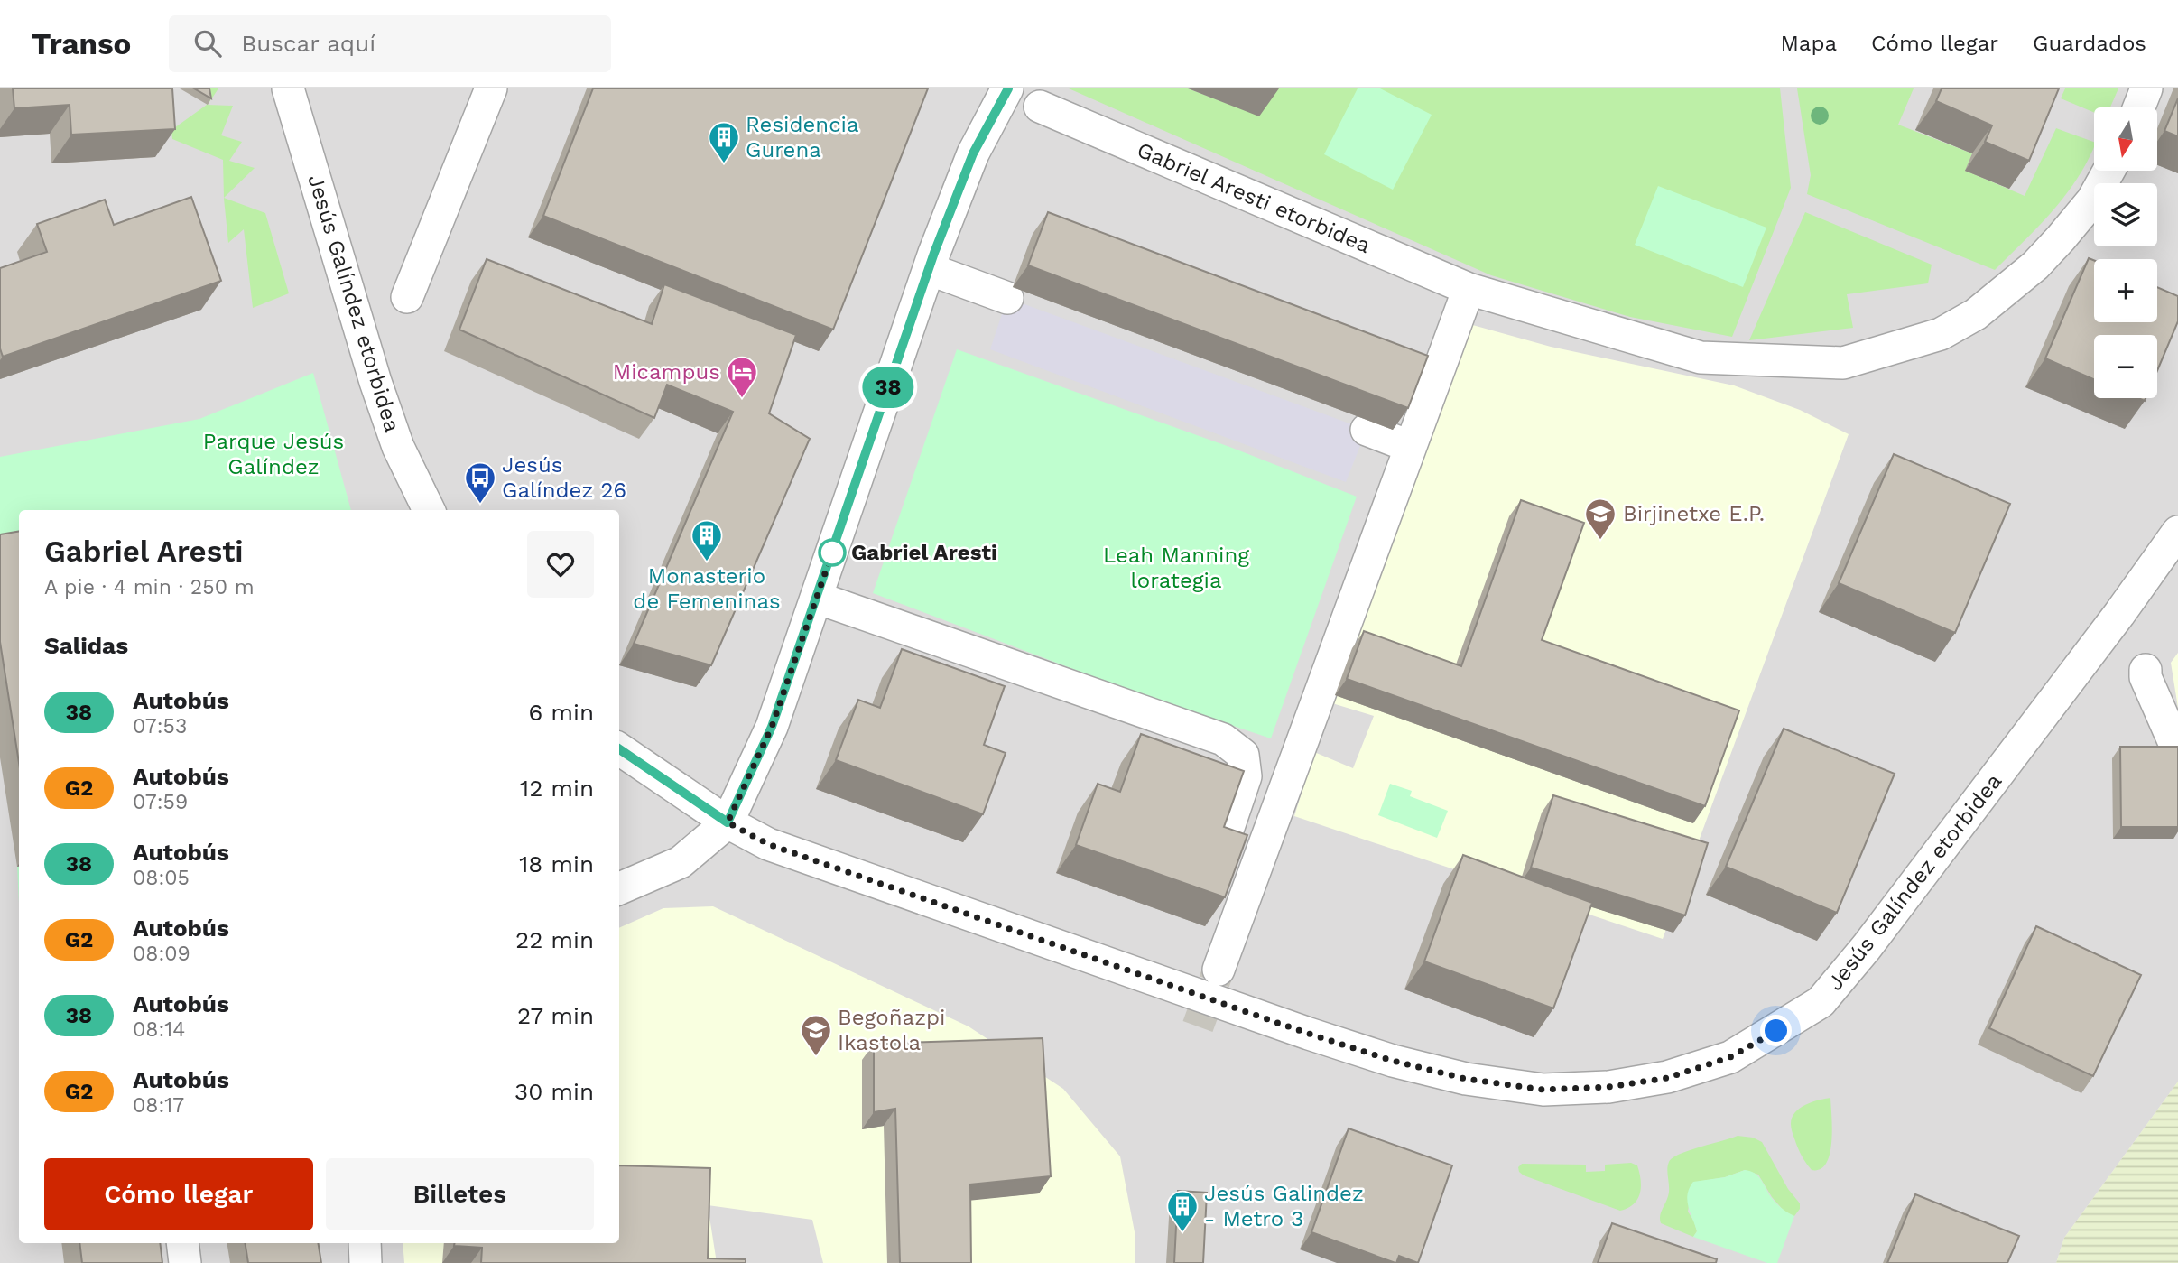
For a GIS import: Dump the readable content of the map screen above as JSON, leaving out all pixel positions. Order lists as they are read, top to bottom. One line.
{"streets":{"street":["Gabriel Aresti etorbidea","Jesús Galíndez etorbidea"]},"parks":["Parque Jesús Galíndez","Leah Manning lorategia"],"places":{"building":["Residencia Gurena","Monasterio de Femeninas","Jesús Galindez - Metro 3"],"hotel":["Micampus"],"bus stop":["Jesús Galíndez 26"],"school or university":["Birjinetxe E.P.","Begoñazpi Ikastola"],"other":["Gabriel Aresti"]},"lines":["bus line 38"],"north":"bottom","page":{"header":"Transo","search":"Buscar aquí","nav":["Mapa","Cómo llegar","Guardados"],"on_map":"38","map_buttons":["+","−"],"heading":[["Gabriel Aresti","A pie · 4 min · 250 m"],"Salidas"],"list":[{"mark":"38","name":"Autobús","note":"07:53","value":"6 min"},{"mark":"G2","name":"Autobús","note":"07:59","value":"12 min"},{"mark":"38","name":"Autobús","note":"08:05","value":"18 min"},{"mark":"G2","name":"Autobús","note":"08:09","value":"22 min"},{"mark":"38","name":"Autobús","note":"08:14","value":"27 min"},{"mark":"G2","name":"Autobús","note":"08:17","value":"30 min"}],"buttons":["Cómo llegar","Billetes"]}}
